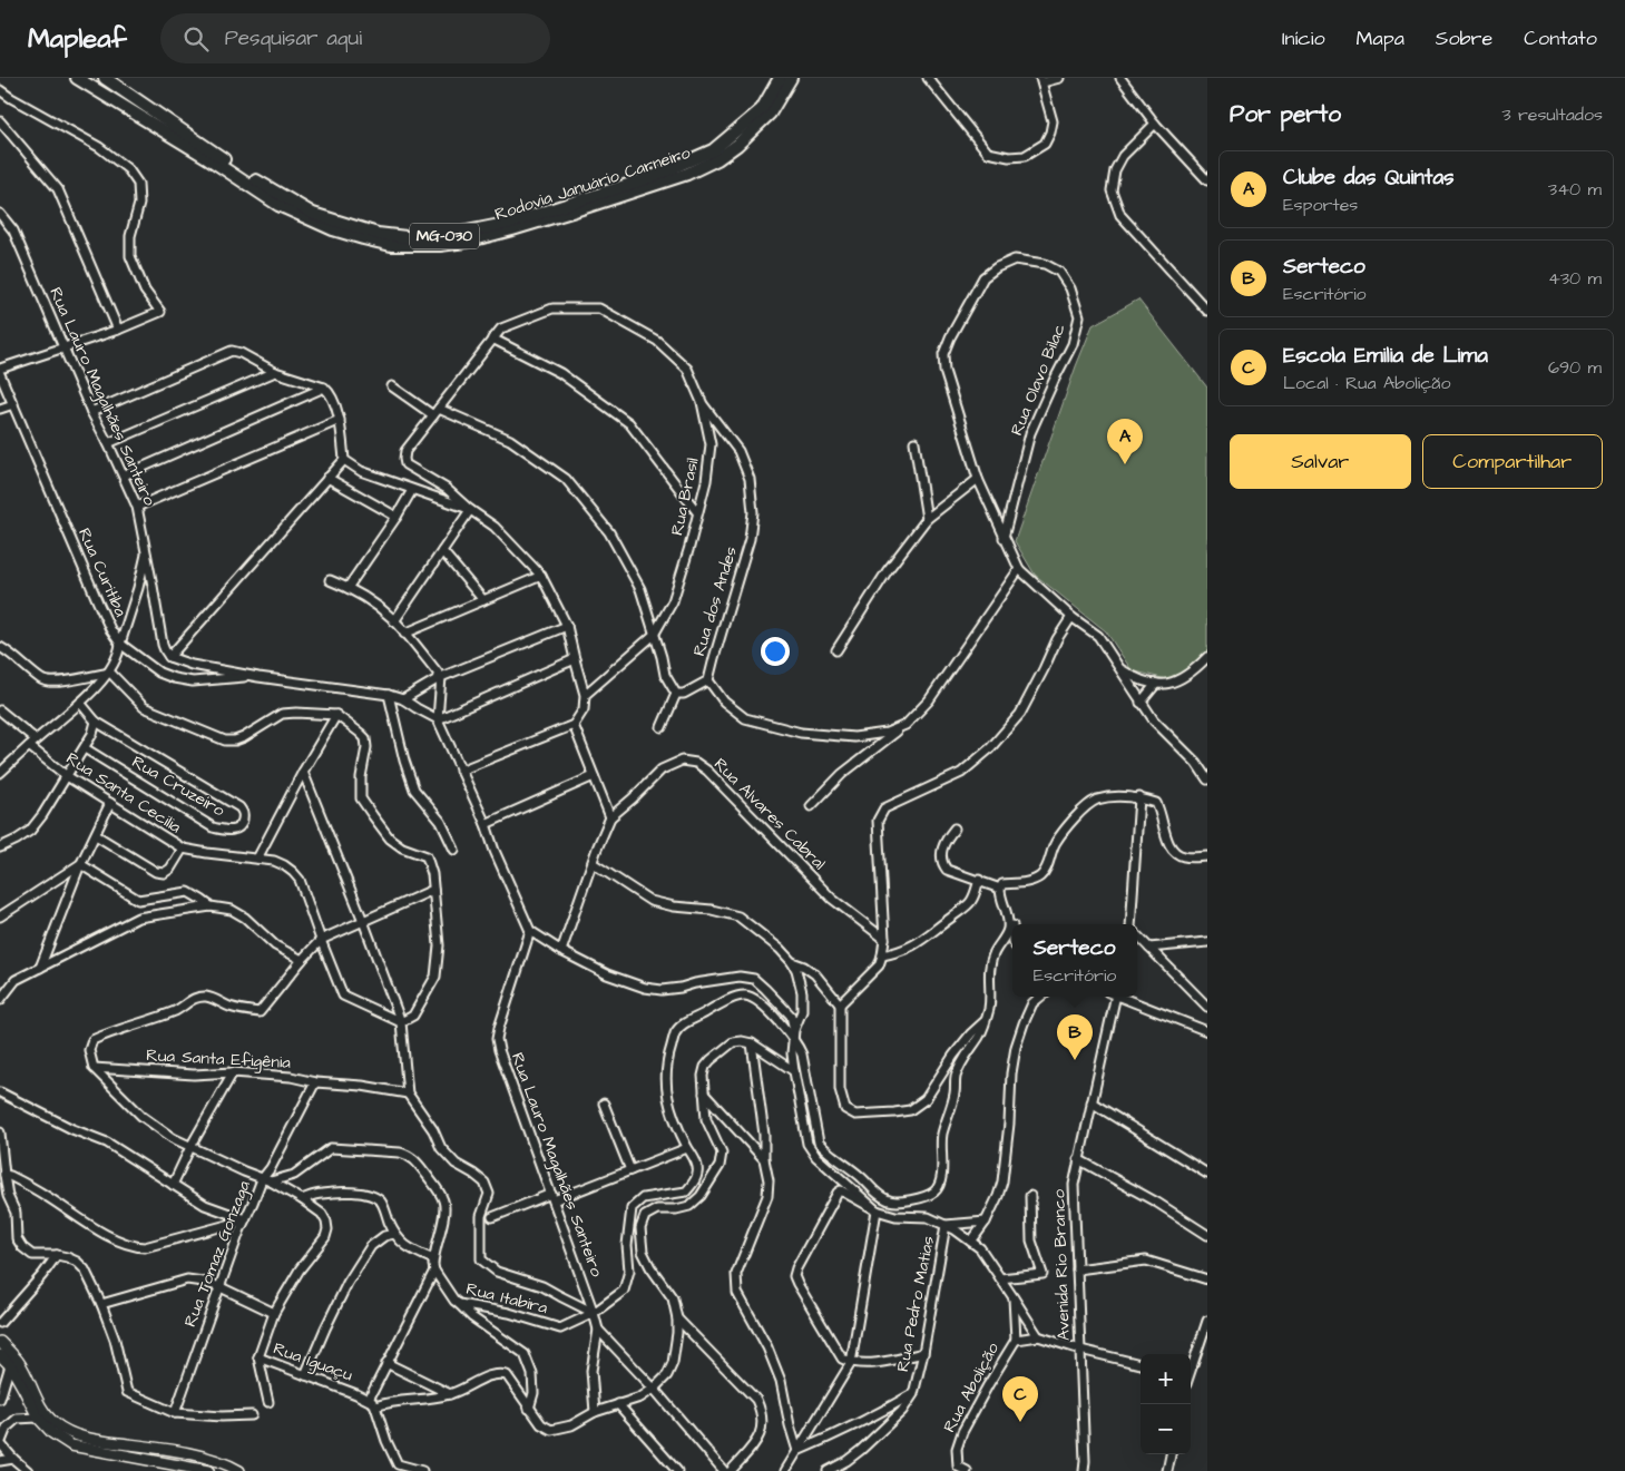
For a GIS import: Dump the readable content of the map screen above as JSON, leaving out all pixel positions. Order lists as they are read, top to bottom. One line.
{"streets":{"highway":["Rodovia Januário Carneiro","MG-030"],"street":["Rua Olavo Bilac","Rua Lauro Magalhães Santeiro","Rua Brasil","Rua Curitiba","Rua dos Andes","Rua Cruzeiro","Rua Santa Cecilia","Rua Alvares Cabral","Rua Santa Efigênia","Rua Tomaz Gonzaga","Avenida Rio Branco","Rua Itabira","Rua Pedro Matias","Rua Iguaçu","Rua Abolição"]},"crossings":[["Rua Lauro Magalhães Santeiro","Rua Itabira"],["Rua Brasil","Rua dos Andes"],["Rua Santa Efigênia","Rua Tomaz Gonzaga"],["Rua Santa Efigênia","Rua Iguaçu"],["Rua Tomaz Gonzaga","Rua Itabira"],["Rua Tomaz Gonzaga","Rua Iguaçu"],["Rua Itabira","Rua Iguaçu"]],"page":{"header":"Mapleaf","search":"Pesquisar aqui","nav":["Início","Mapa","Sobre","Contato"],"heading":["Por perto","3 resultados"],"list":[{"mark":"A","name":"Clube das Quintas","note":"Esportes","value":"340 m"},{"mark":"B","name":"Serteco","note":"Escritório","value":"430 m"},{"mark":"C","name":"Escola Emilia de Lima","note":"Local · Rua Abolição","value":"690 m"}],"buttons":["Salvar","Compartilhar"],"pins":["A","B","C"],"popup":["Serteco","Escritório"],"map_buttons":["+","−"]}}
